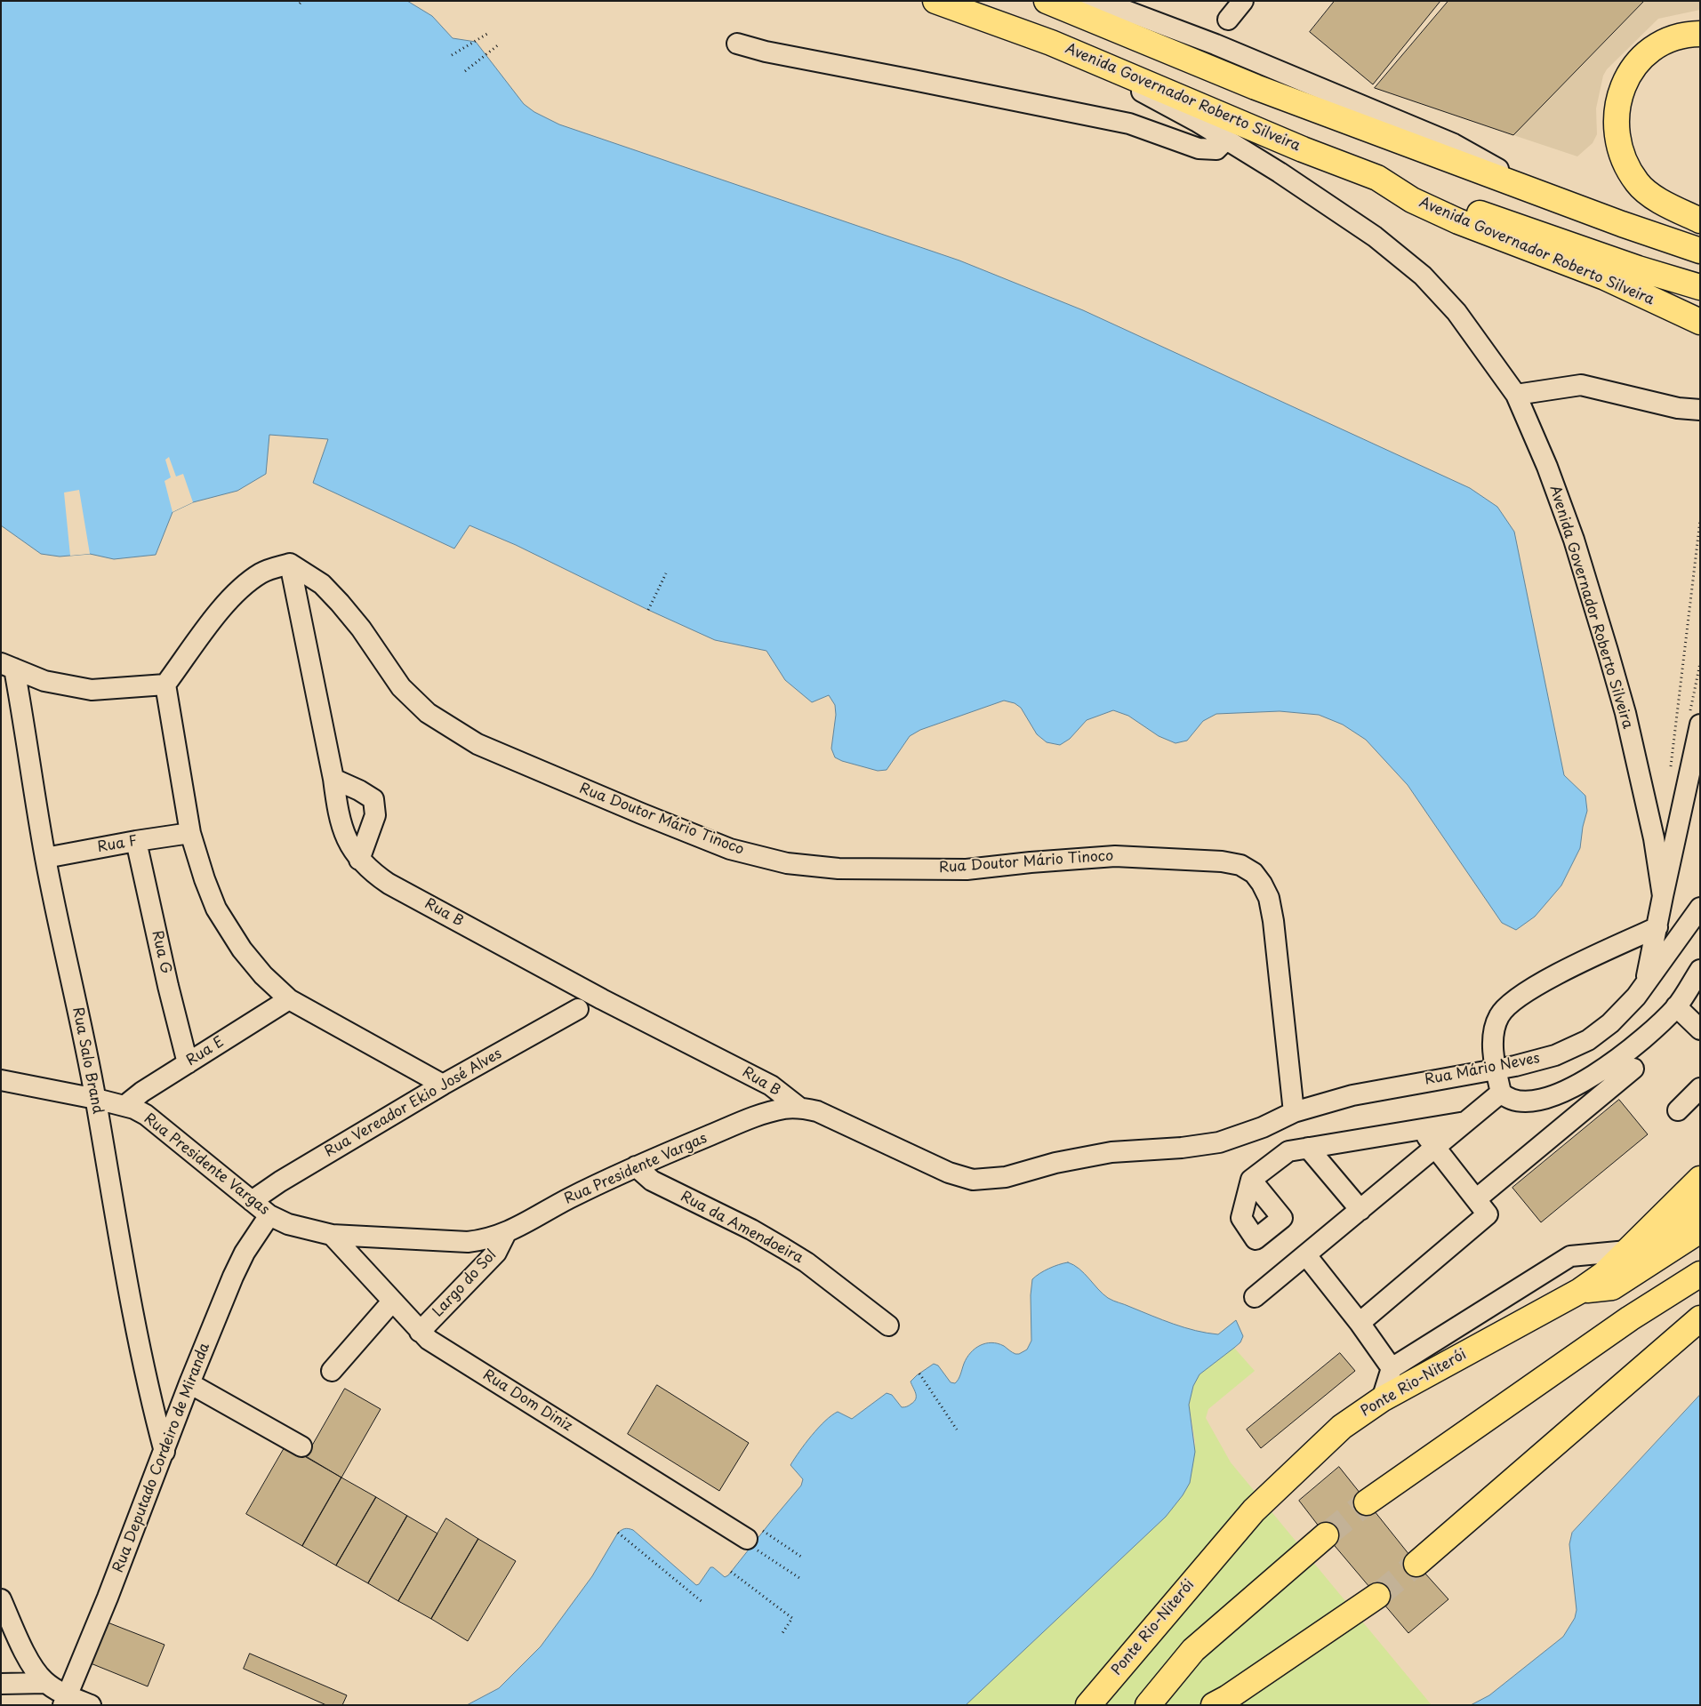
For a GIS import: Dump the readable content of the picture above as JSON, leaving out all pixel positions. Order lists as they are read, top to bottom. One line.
{"streets":{"highway":["Avenida Governador Roberto Silveira","Ponte Rio-Niterói"],"street":["Rua Doutor Mário Tinoco","Rua F","Rua B","Rua G","Rua E","Rua Salo Brand","Rua Mário Neves","Rua Vereador Ekio José Alves","Rua Presidente Vargas","Rua da Amendoeira","Largo do Sol","Rua Dom Diniz","Rua Deputado Cordeiro de Miranda"]},"crossings":[["Avenida Governador Roberto Silveira","Rua Mário Neves"],["Rua Doutor Mário Tinoco","Rua B"],["Rua Doutor Mário Tinoco","Rua Mário Neves"],["Rua Doutor Mário Tinoco","Rua Presidente Vargas"],["Rua F","Rua G"],["Rua F","Rua Salo Brand"],["Rua B","Rua Presidente Vargas"],["Rua G","Rua E"],["Rua E","Rua Presidente Vargas"],["Rua Salo Brand","Rua Presidente Vargas"],["Rua Salo Brand","Rua Deputado Cordeiro de Miranda"],["Rua Mário Neves","Rua Presidente Vargas"],["Rua Vereador Ekio José Alves","Rua Presidente Vargas"],["Rua Presidente Vargas","Rua da Amendoeira"],["Rua Presidente Vargas","Largo do Sol"],["Rua Presidente Vargas","Rua Dom Diniz"],["Rua Presidente Vargas","Rua Deputado Cordeiro de Miranda"],["Largo do Sol","Rua Dom Diniz"]]}
